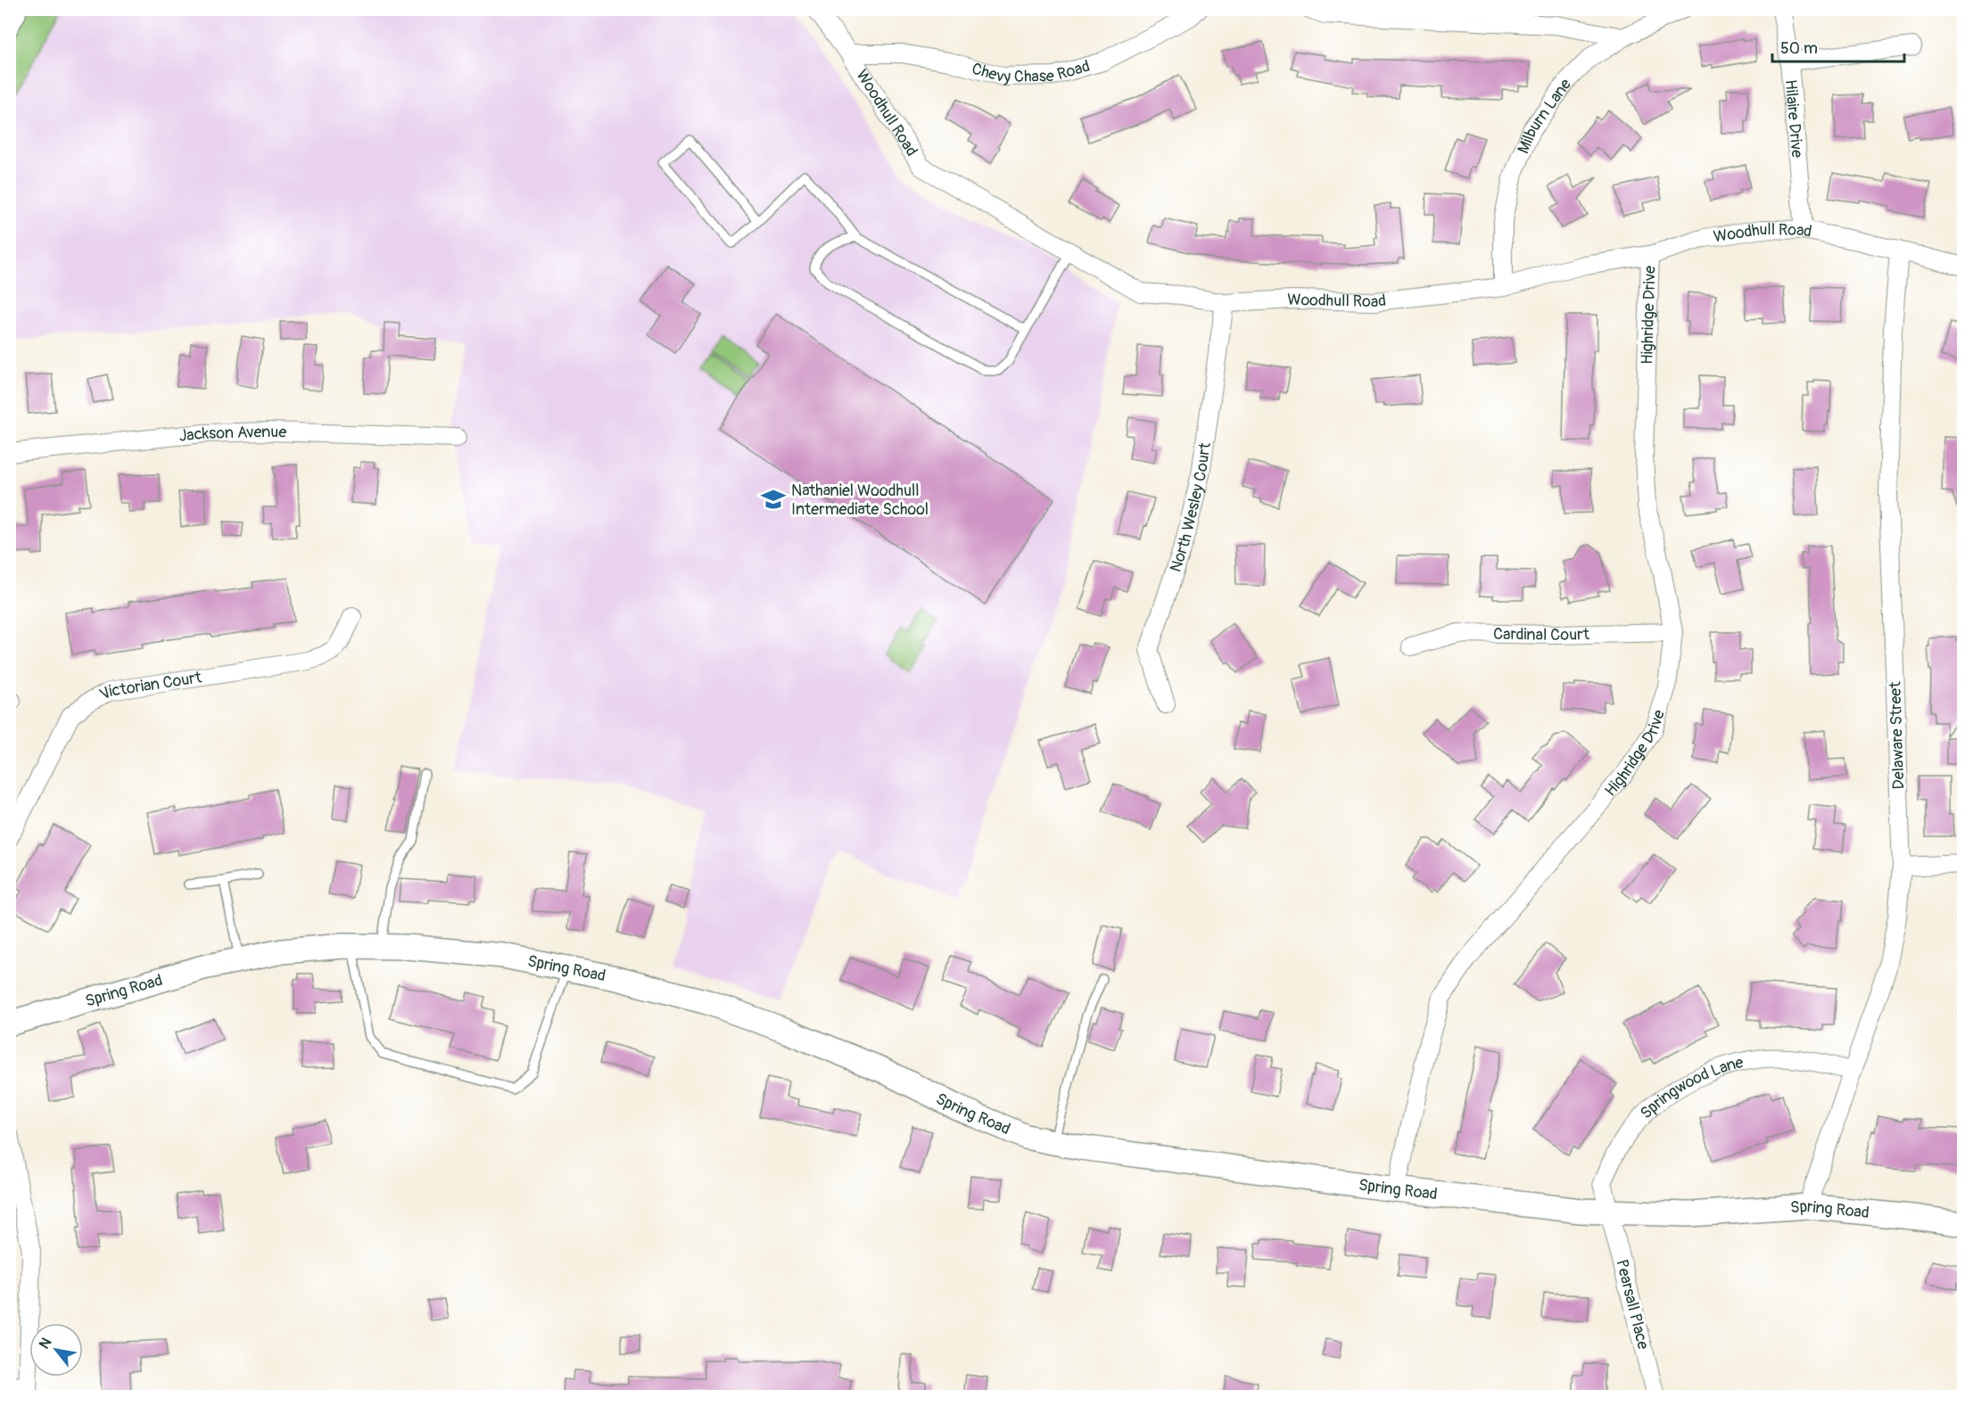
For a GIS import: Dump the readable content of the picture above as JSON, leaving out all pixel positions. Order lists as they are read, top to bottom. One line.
{"streets":{"main road":["Spring Road"],"street":["Chevy Chase Road","Woodhull Road","Milburn Lane","Hilaire Drive","Highridge Drive","Jackson Avenue","North Wesley Court","Cardinal Court","Victorian Court","Delaware Street","Springwood Lane","Pearsall Place"]},"crossings":[["Chevy Chase Road","Woodhull Road"],["Woodhull Road","Milburn Lane"],["Woodhull Road","Hilaire Drive"],["Woodhull Road","Highridge Drive"],["Woodhull Road","North Wesley Court"],["Woodhull Road","Delaware Street"],["Highridge Drive","Cardinal Court"],["Highridge Drive","Spring Road"],["Delaware Street","Spring Road"],["Delaware Street","Springwood Lane"],["Spring Road","Springwood Lane"],["Spring Road","Pearsall Place"],["Springwood Lane","Pearsall Place"]],"places":{"school or university":["Nathaniel Woodhull Intermediate School"]},"scale_bar":"50 m","north":"top left"}
